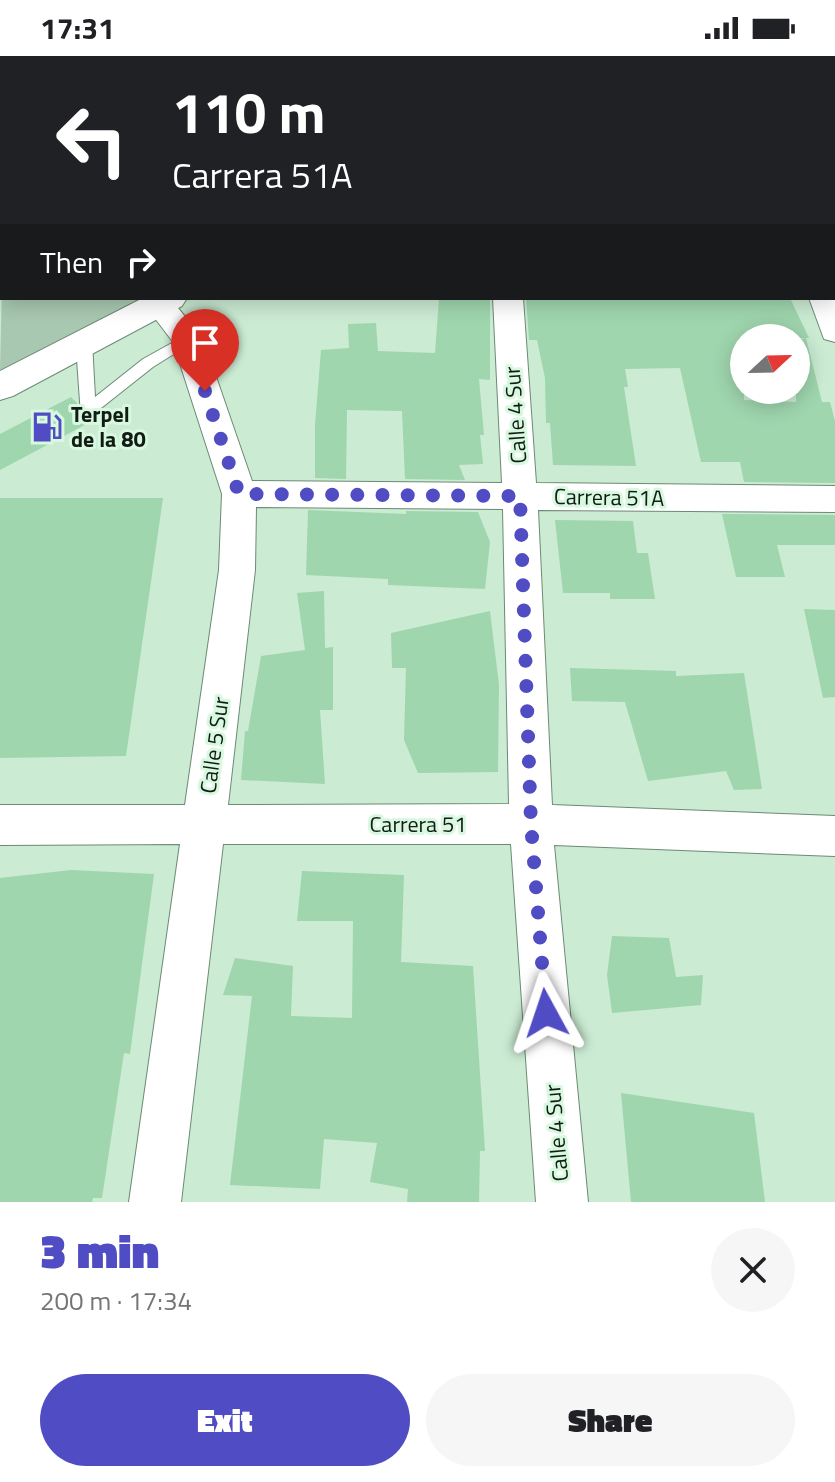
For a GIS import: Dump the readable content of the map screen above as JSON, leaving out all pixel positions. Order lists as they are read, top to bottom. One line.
{"streets":{"street":["Calle 4 Sur","Carrera 51A","Calle 5 Sur","Carrera 51"]},"crossings":[["Calle 4 Sur","Carrera 51A"],["Calle 4 Sur","Carrera 51"],["Carrera 51A","Calle 5 Sur"],["Calle 5 Sur","Carrera 51"]],"places":{"fuel station":["Terpel de la 80"]},"north":"right","page":{"status":"17:31","turn":["110 m","Carrera 51A"],"then":"Then","heading":["3 min","200 m · 17:34"],"buttons":["Exit","Share"]}}
